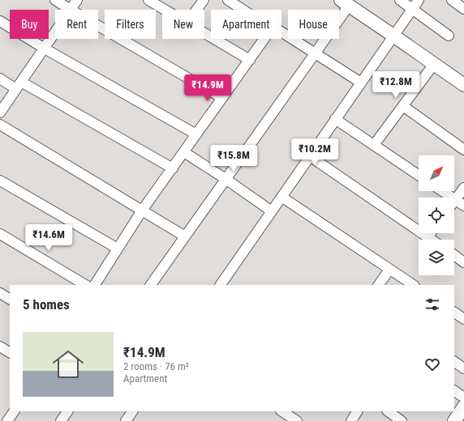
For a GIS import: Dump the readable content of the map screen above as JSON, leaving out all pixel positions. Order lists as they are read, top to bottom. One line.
{"north":"top right","page":{"chip":["Buy","Rent","Filters","New","Apartment","House"],"price":["₹12.8M","₹14.9M","₹10.2M","₹15.8M","₹14.6M"],"heading":"5 homes","list":[{"name":"₹14.9M","note":"2 rooms · 76 m² · Apartment"}]}}
